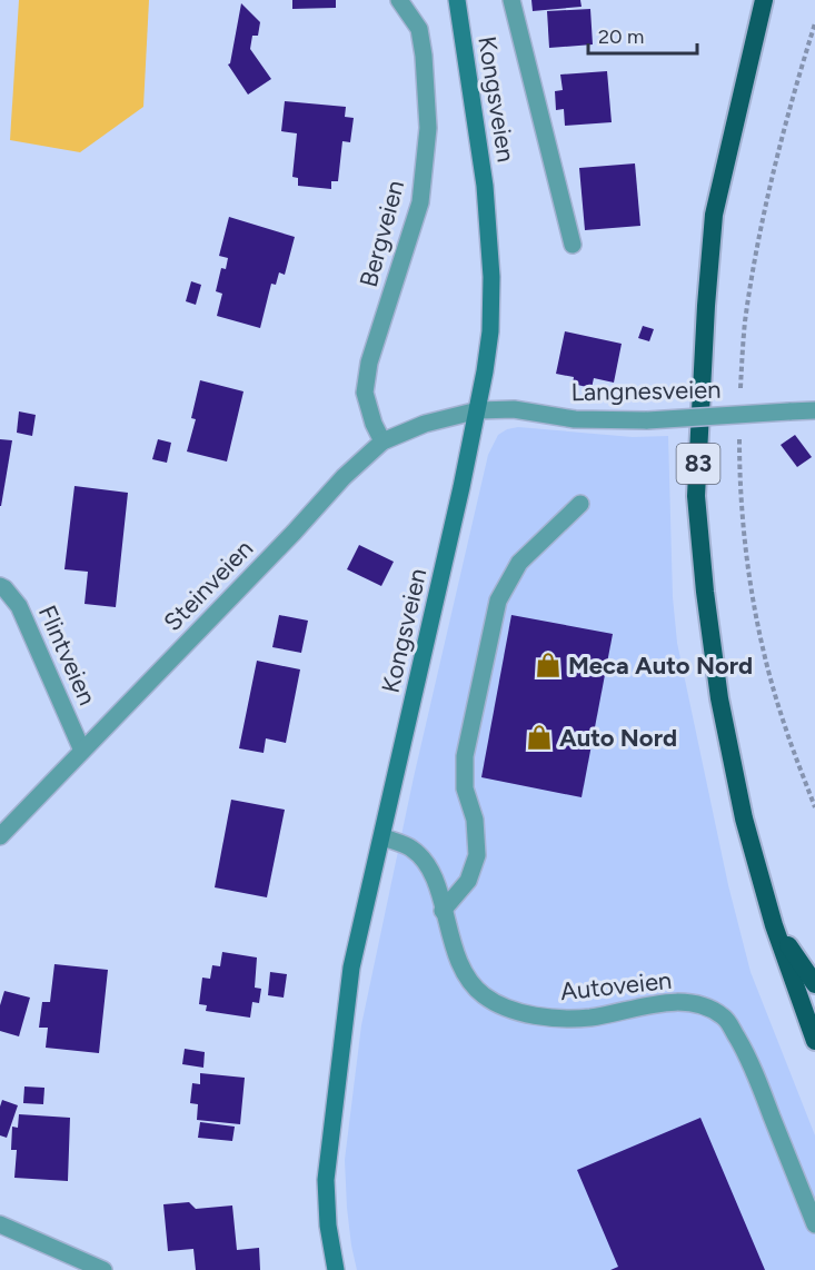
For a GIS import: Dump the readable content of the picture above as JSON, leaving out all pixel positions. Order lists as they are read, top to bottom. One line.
{"streets":{"highway":["83"],"main road":["Kongsveien"],"street":["Bergveien","Langnesveien","Steinveien","Flintveien","Autoveien"]},"crossings":[["Kongsveien","Langnesveien"],["Kongsveien","Steinveien"],["Kongsveien","Autoveien"],["Bergveien","Steinveien"],["Langnesveien","Steinveien"],["Steinveien","Flintveien"]],"places":{"shop":["Meca Auto Nord","Auto Nord"]},"scale_bar":"20 m"}
